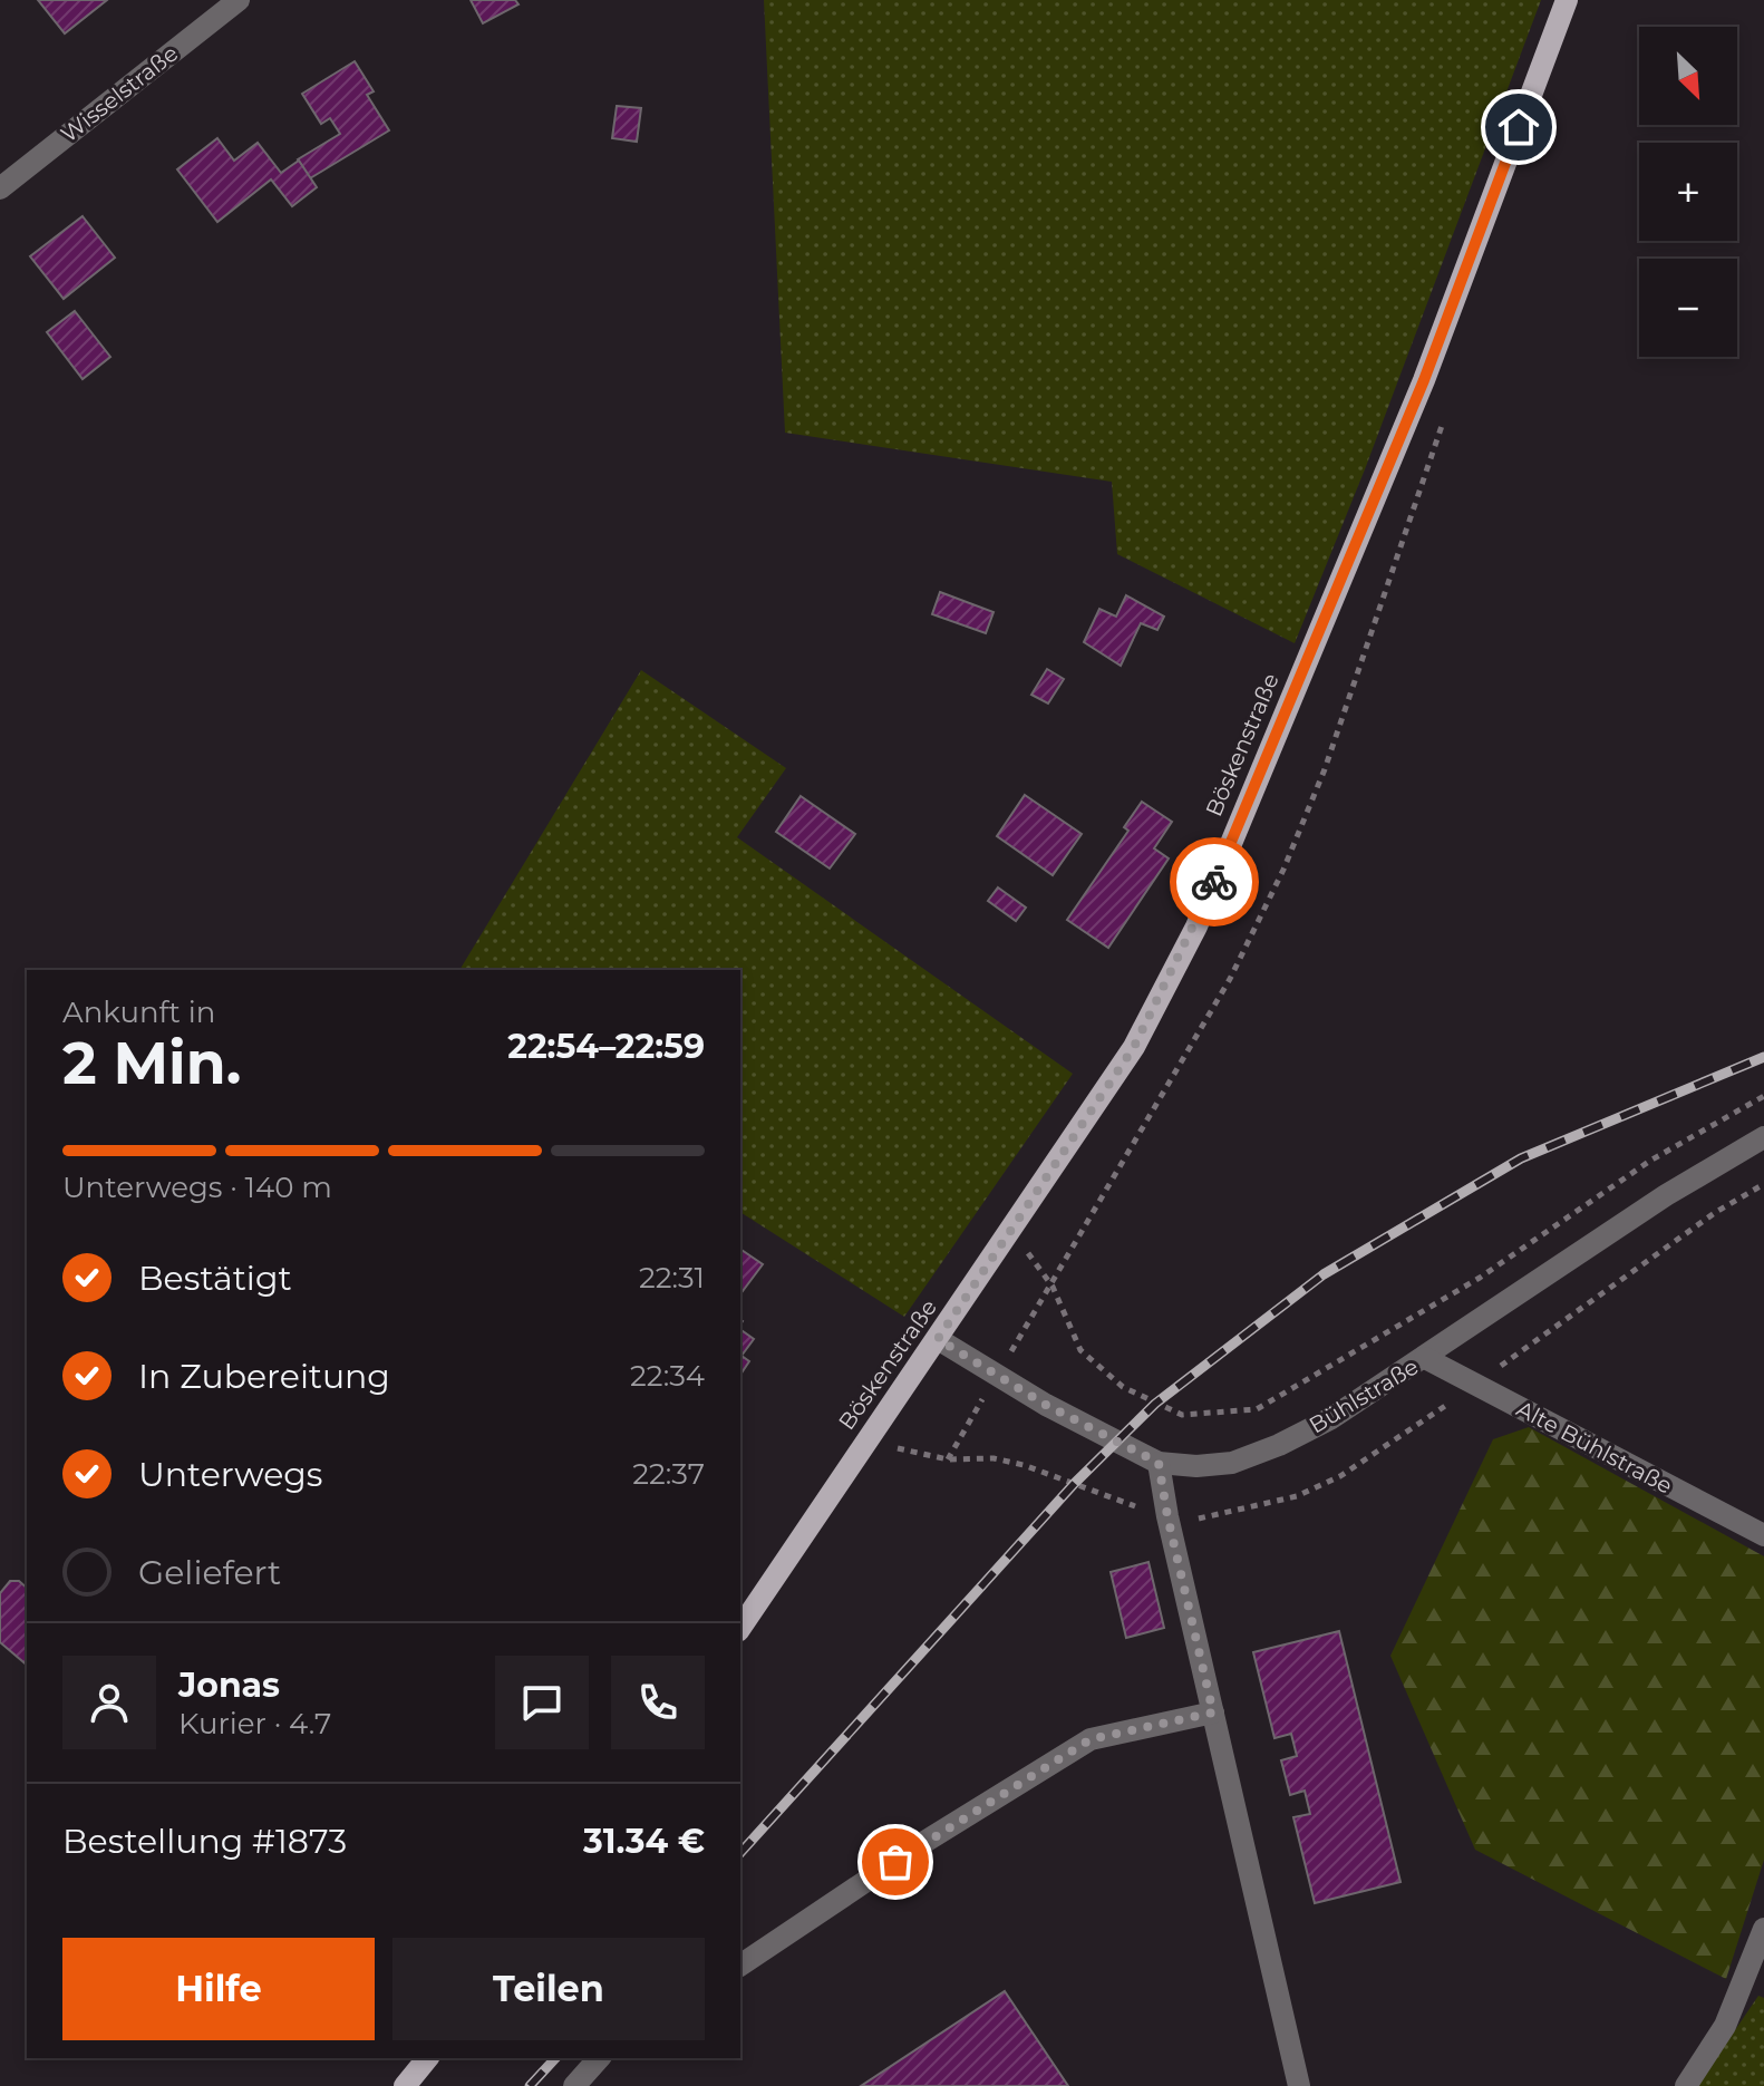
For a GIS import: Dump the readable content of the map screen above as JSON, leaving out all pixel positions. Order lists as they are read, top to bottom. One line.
{"streets":{"main road":["Böskenstraße"],"street":["Wisselstraße","Bühlstraße","Alte Bühlstraße"]},"crossings":[["Böskenstraße","Bühlstraße"],["Bühlstraße","Alte Bühlstraße"]],"north":"bottom right","page":{"map_buttons":["+","−"],"heading":["2 Min.","Ankunft in","22:54–22:59"],"panel":["Jonas","Kurier · 4.7","Bestellung #1873","31.34 €"],"bar":"Unterwegs · 140 m","list":[["Bestätigt","22:31"],["In Zubereitung","22:34"],["Unterwegs","22:37"],"Geliefert"],"buttons":["Hilfe","Teilen"]}}
